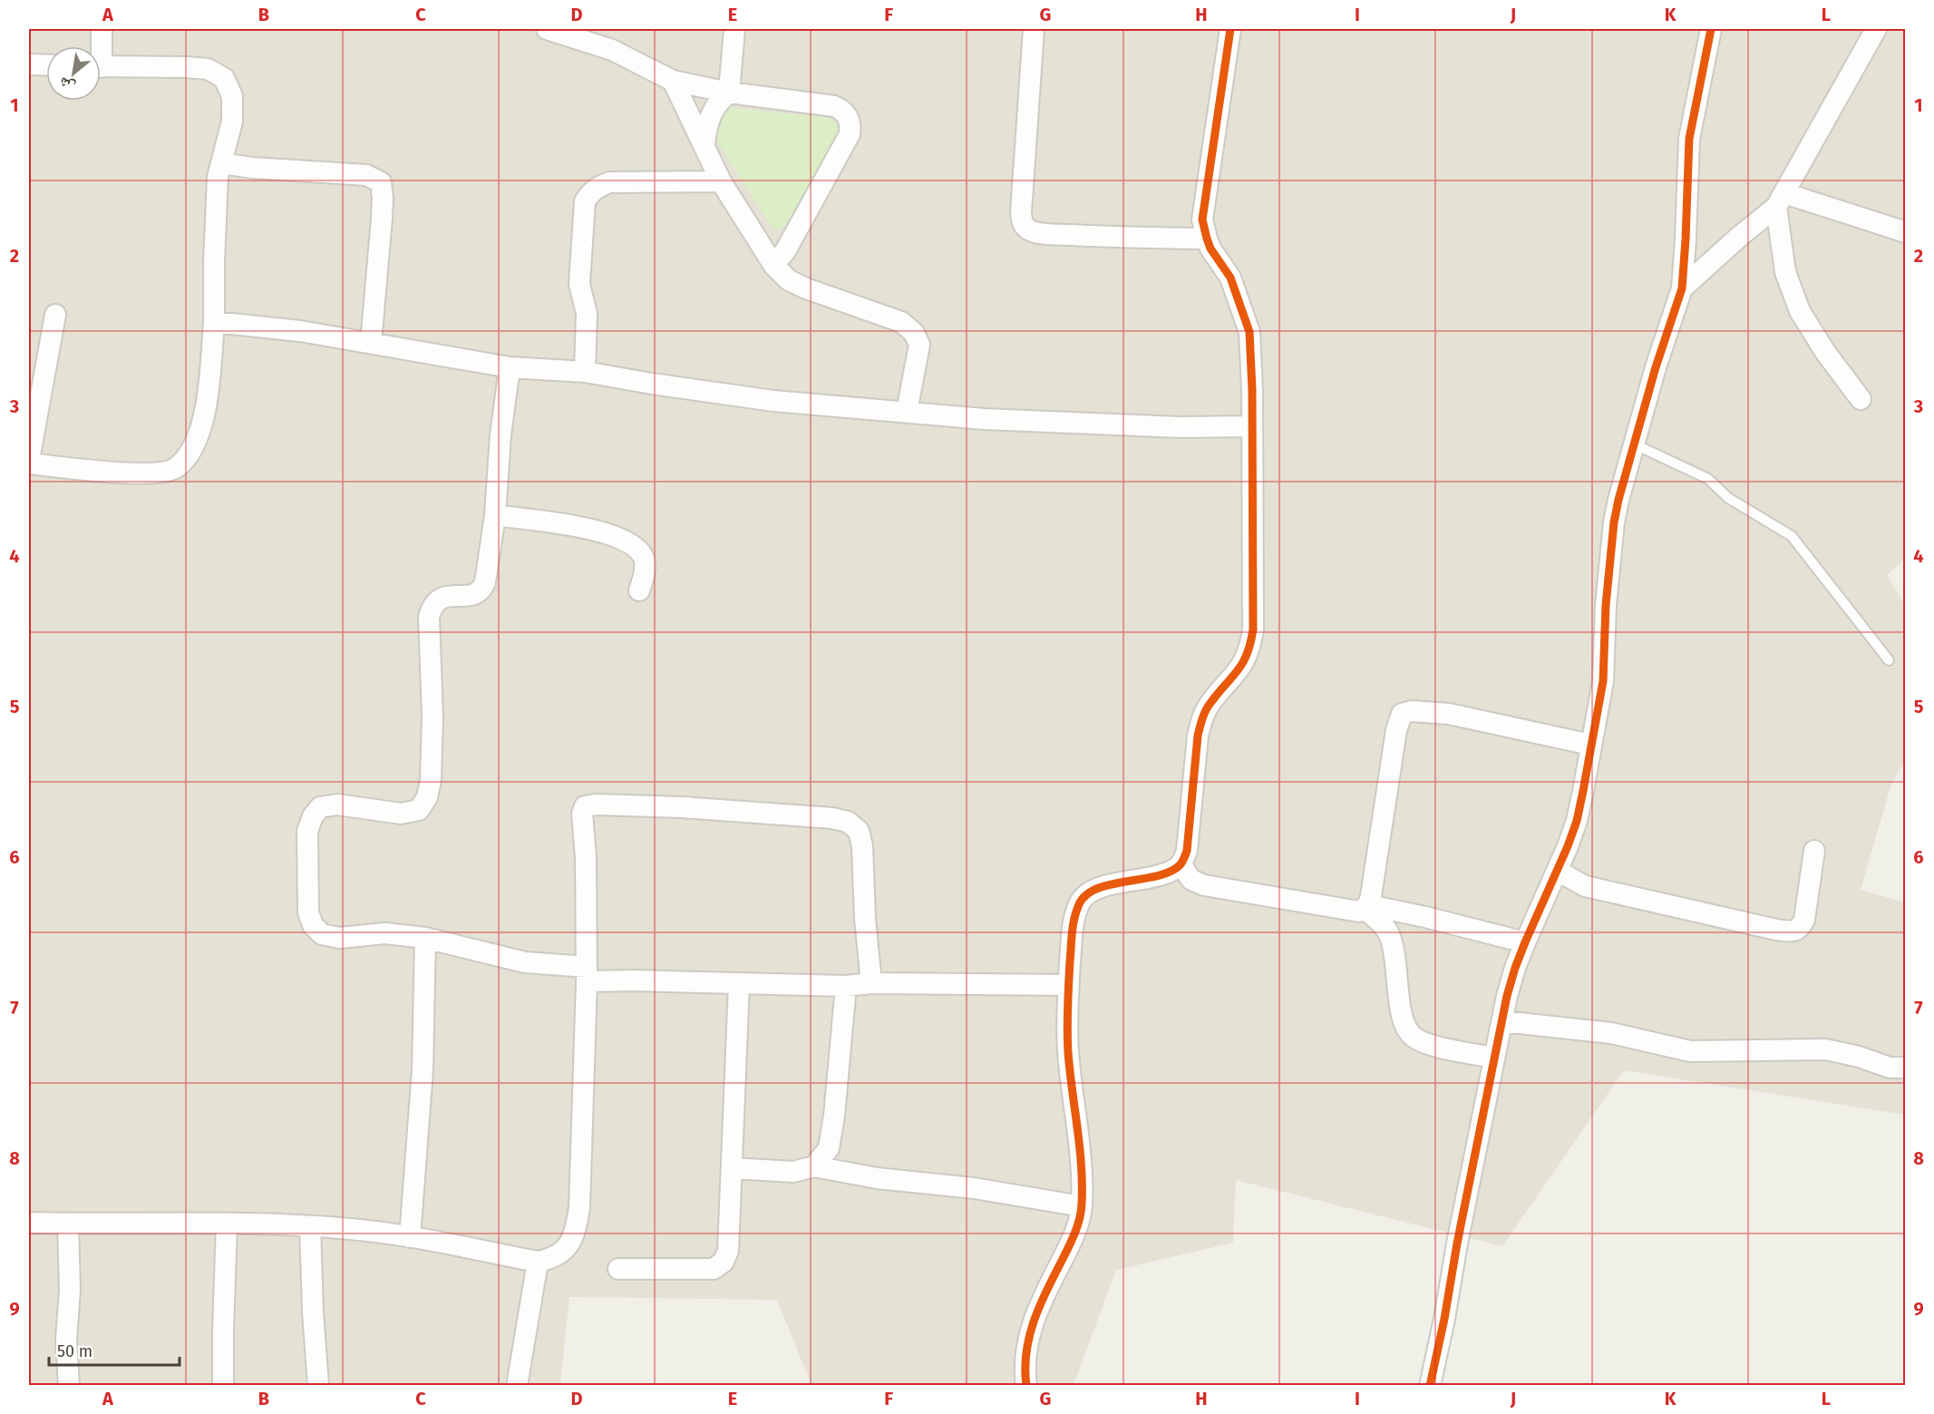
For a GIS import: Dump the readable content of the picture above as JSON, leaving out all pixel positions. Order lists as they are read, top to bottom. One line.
{"scale_bar":"50 m","north":"bottom left","grid":{"columns":["A","B","C","D","E","F","G","H","I","J","K","L"],"rows":["1","2","3","4","5","6","7","8","9"]}}
